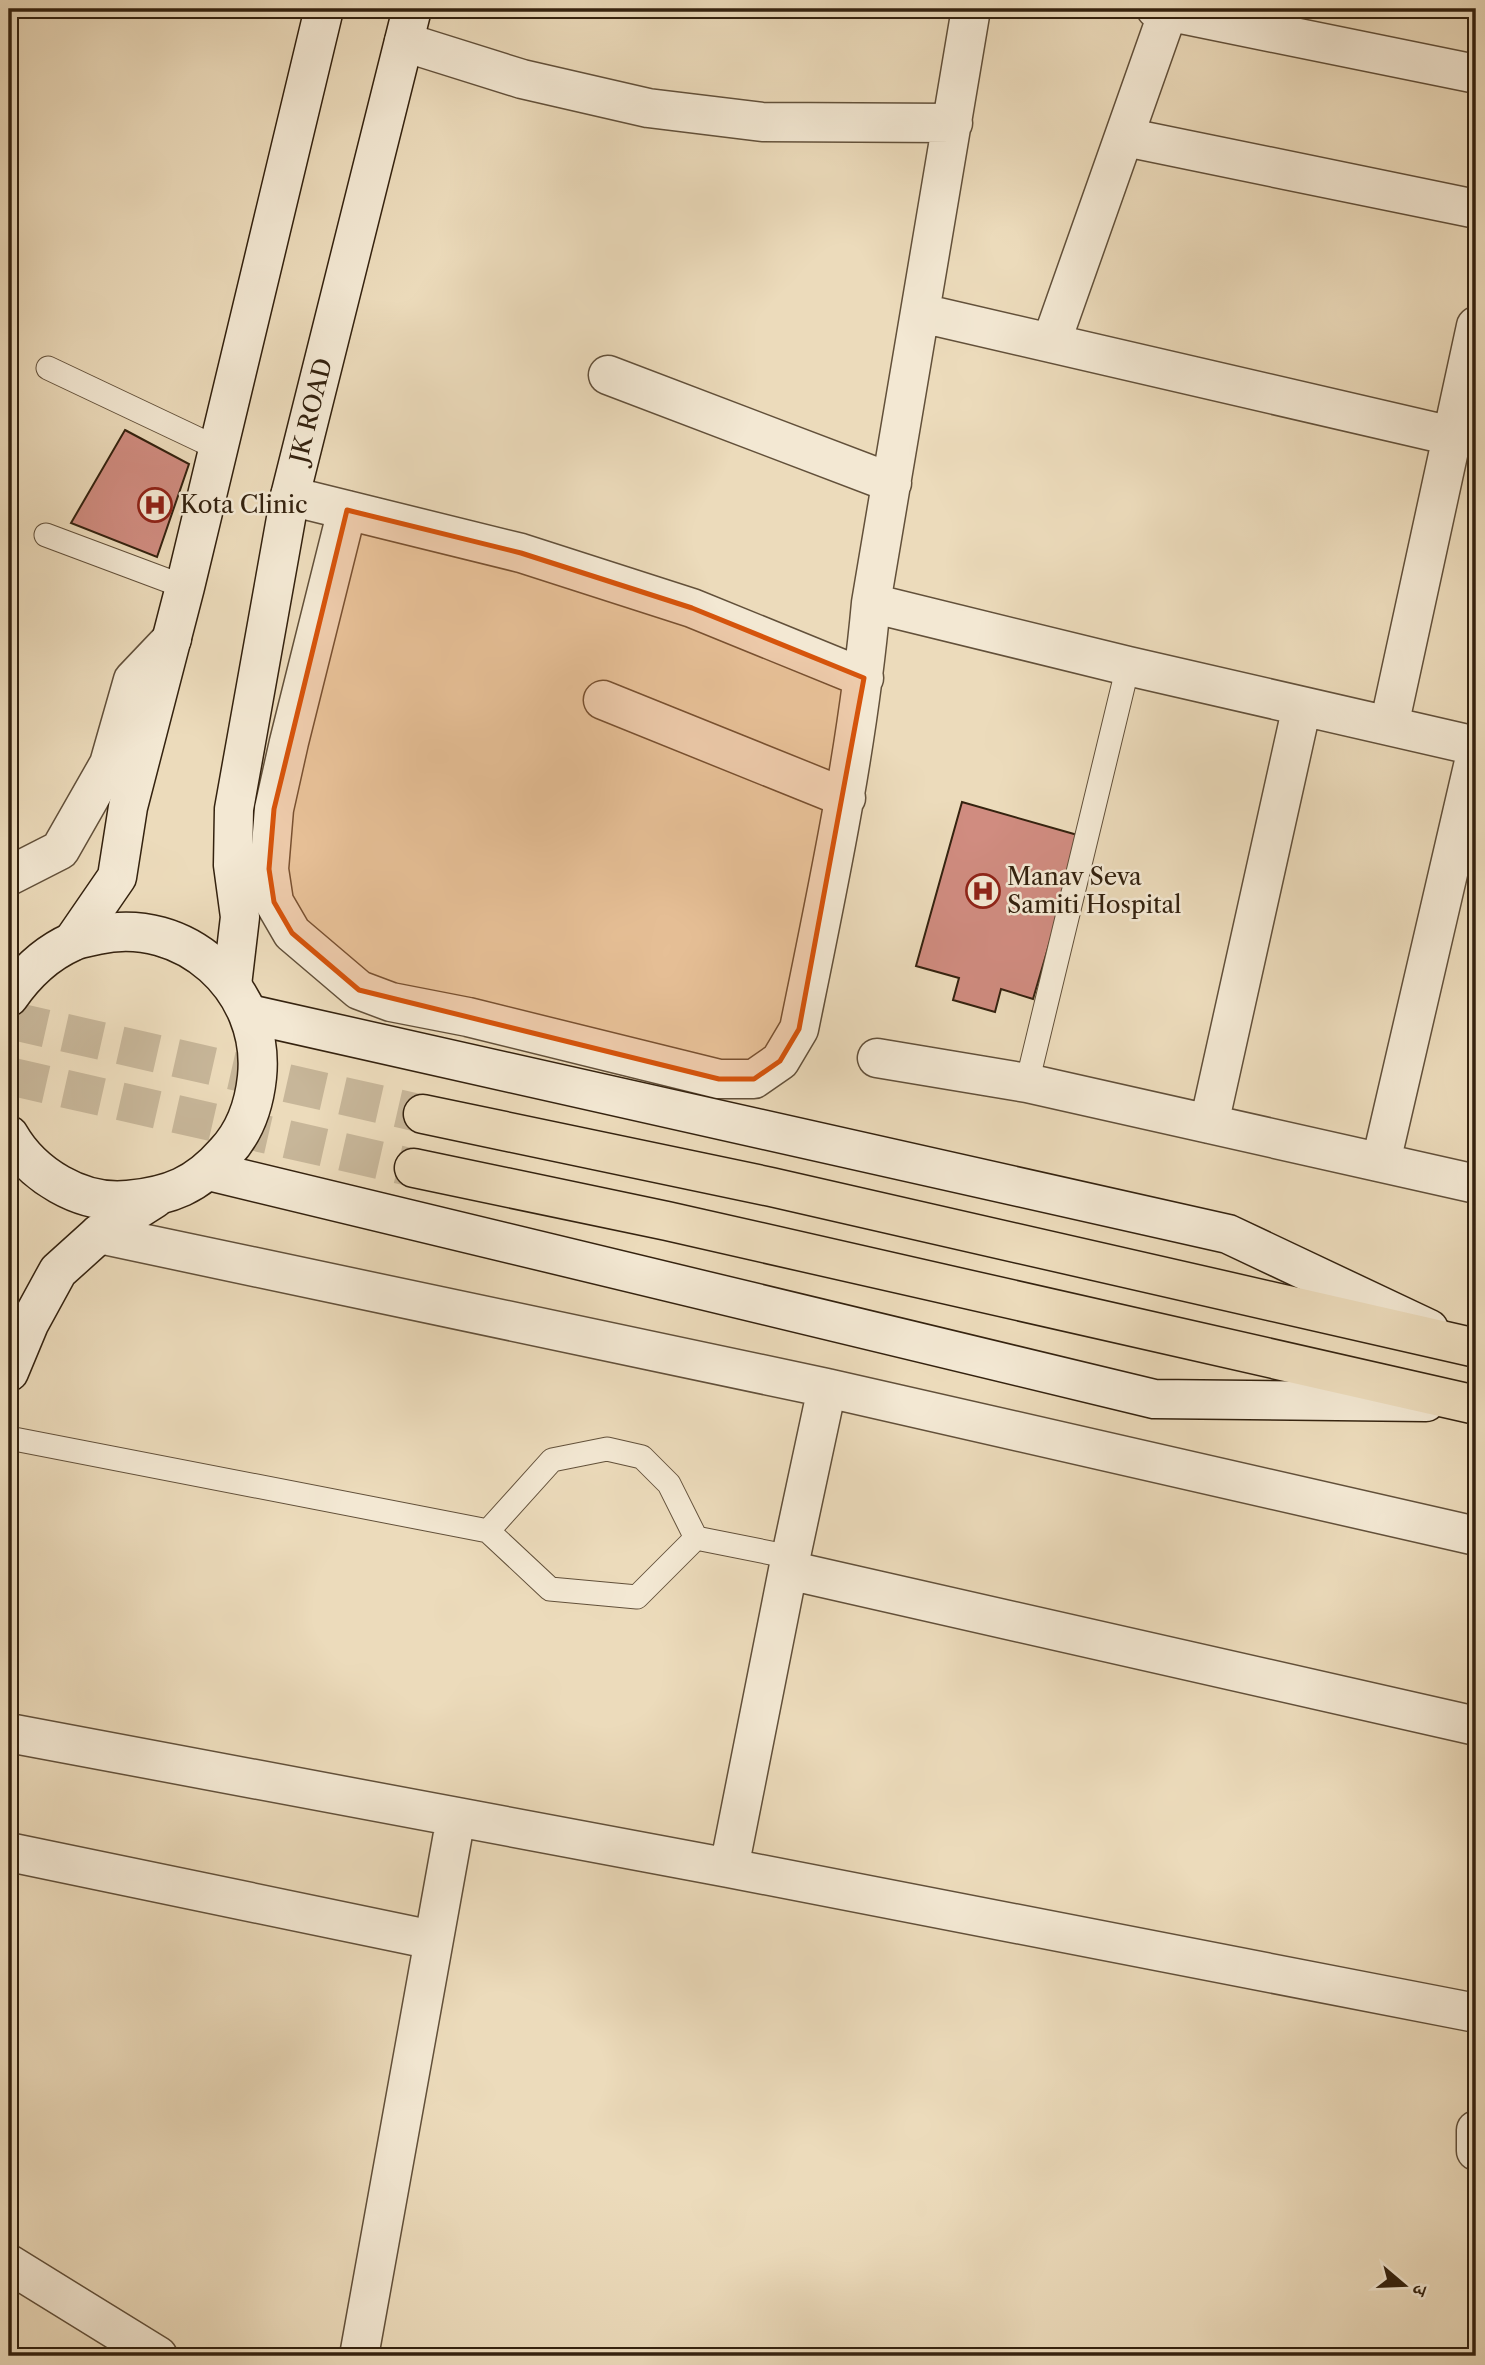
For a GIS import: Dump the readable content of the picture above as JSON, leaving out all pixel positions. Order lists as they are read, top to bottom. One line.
{"streets":{"street":["JK ROAD"]},"places":{"hospital":["Kota Clinic","Manav Seva Samiti Hospital"]},"north":"right"}
